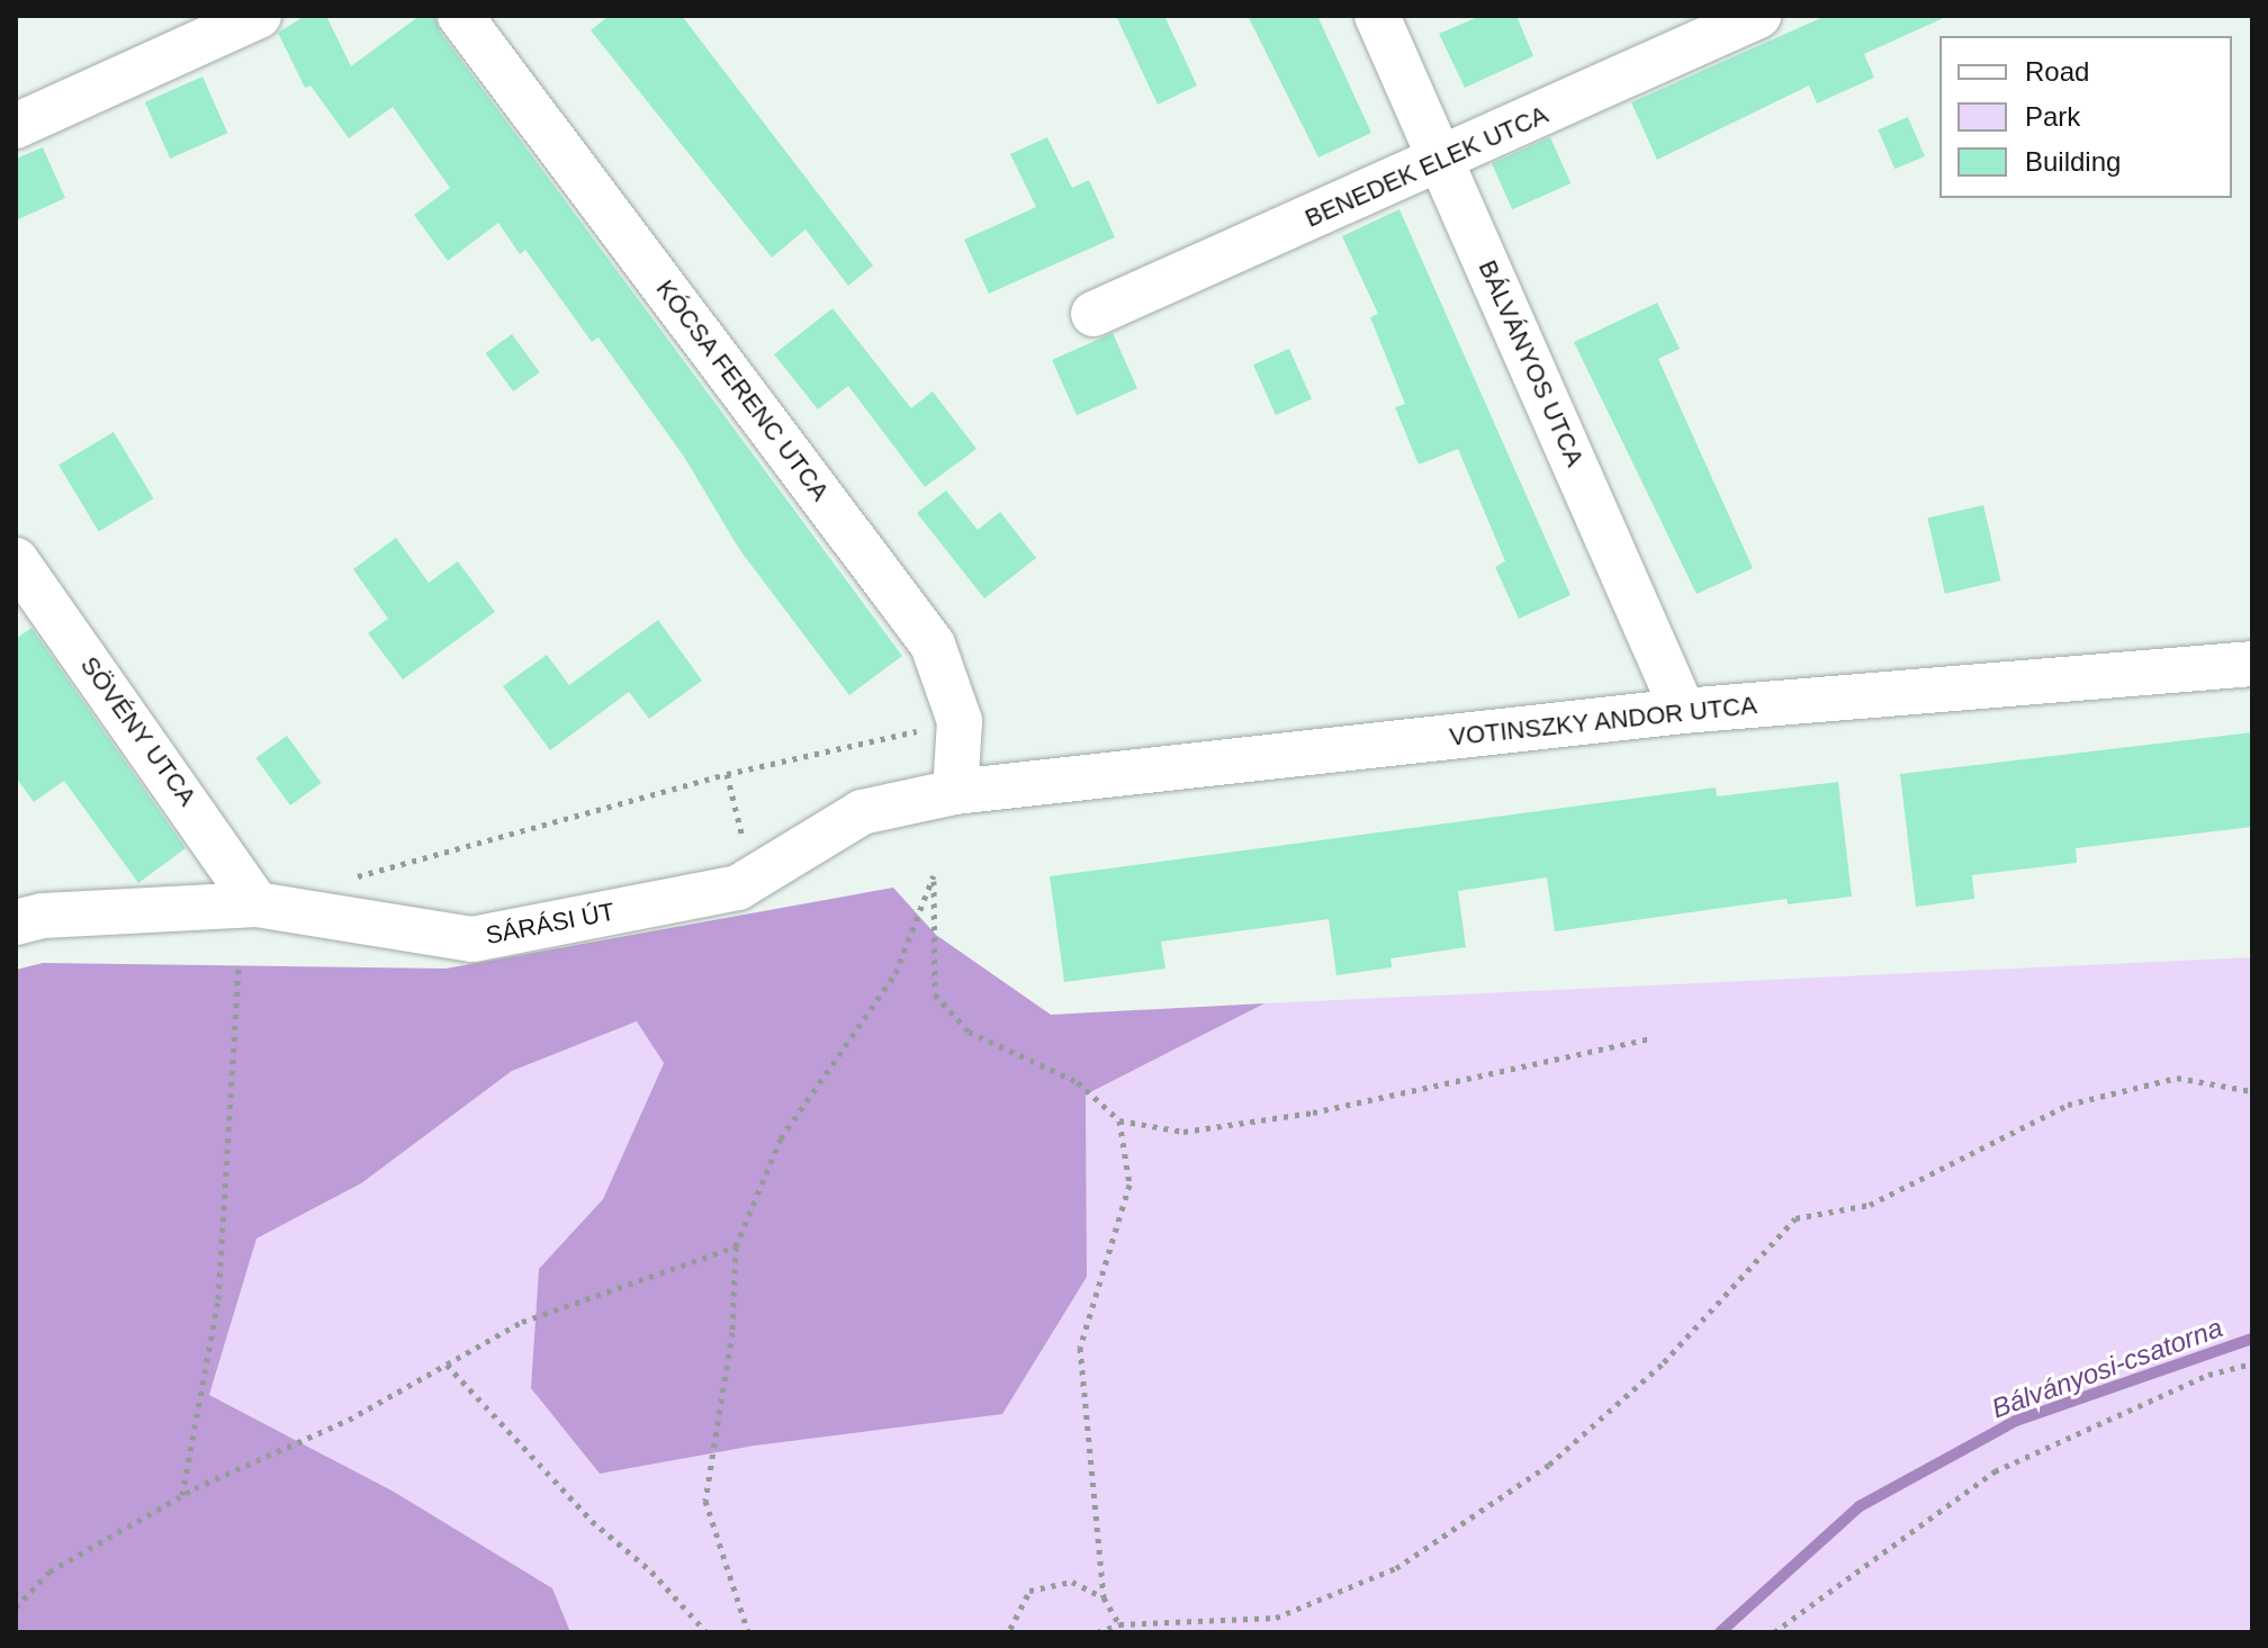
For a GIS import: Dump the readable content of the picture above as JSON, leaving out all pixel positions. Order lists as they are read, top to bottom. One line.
{"streets":{"street":["BENEDEK ELEK UTCA","BÁLVÁNYOS UTCA","KÓCSA FERENC UTCA","VOTINSZKY ANDOR UTCA","SÖVÉNY UTCA","SÁRÁSI ÚT"]},"crossings":[["BENEDEK ELEK UTCA","BÁLVÁNYOS UTCA"],["BÁLVÁNYOS UTCA","VOTINSZKY ANDOR UTCA"],["KÓCSA FERENC UTCA","VOTINSZKY ANDOR UTCA"],["KÓCSA FERENC UTCA","SÁRÁSI ÚT"],["VOTINSZKY ANDOR UTCA","SÁRÁSI ÚT"],["SÖVÉNY UTCA","SÁRÁSI ÚT"]],"water":["Bálványosi-csatorna"],"legend":["Road","Park","Building"]}
